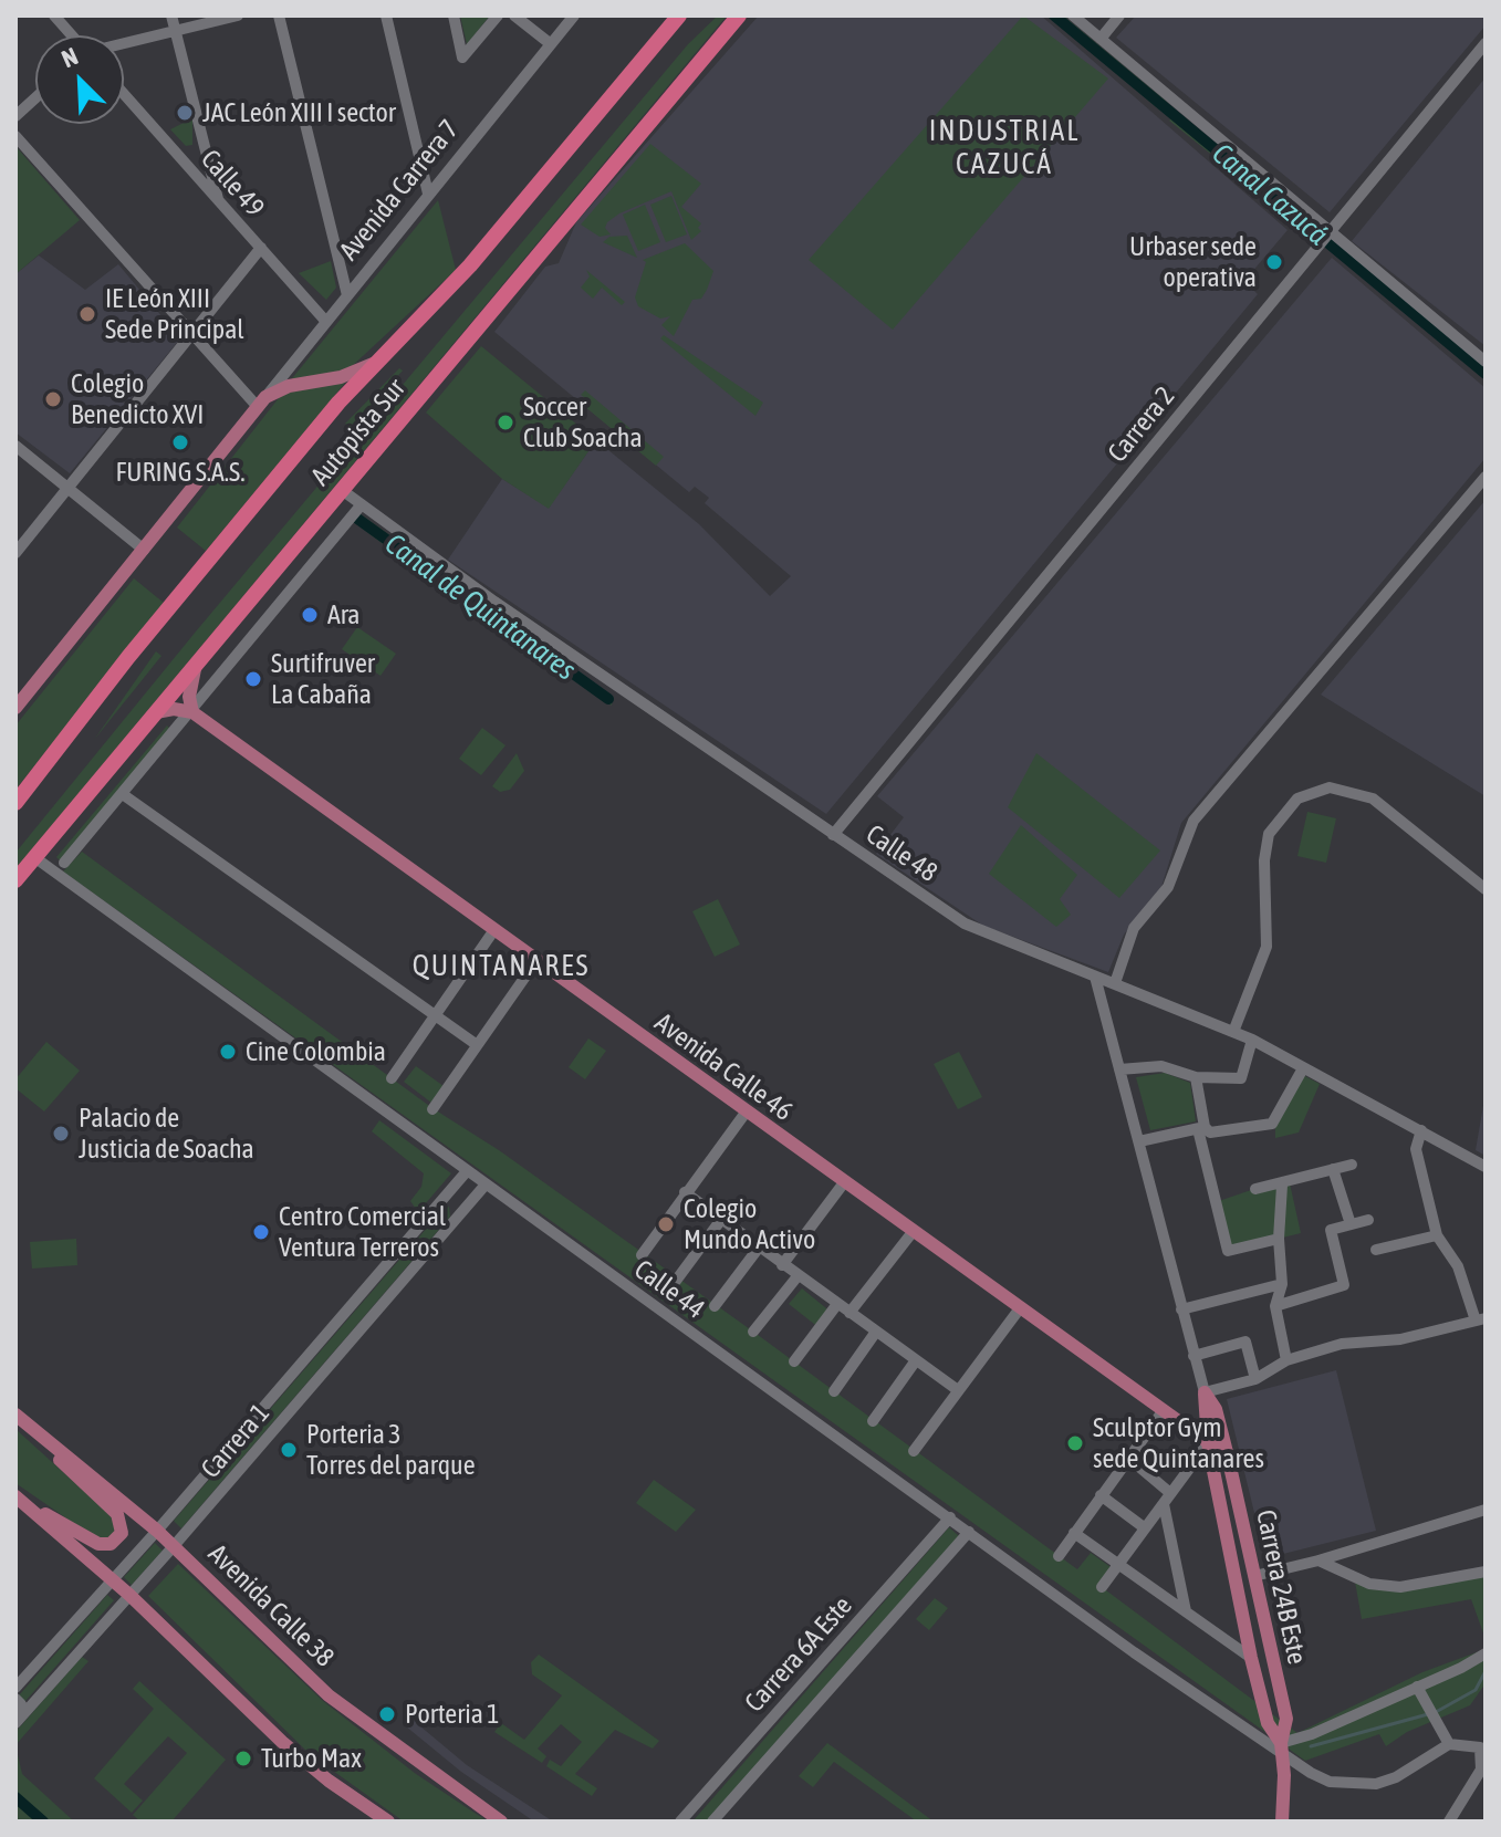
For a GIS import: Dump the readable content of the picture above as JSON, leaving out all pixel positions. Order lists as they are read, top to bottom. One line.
{"streets":{"highway":["Autopista Sur"],"main road":["Avenida Carrera 7","Avenida Calle 46","Carrera 24B Este","Avenida Calle 38"],"street":["Calle 49","Carrera 2","Calle 48","Calle 44","Carrera 1","Carrera 6A Este"]},"crossings":[["Calle 49","Avenida Carrera 7"],["Carrera 2","Calle 48"],["Autopista Sur","Calle 48"],["Autopista Sur","Calle 44"],["Avenida Calle 46","Carrera 24B Este"],["Calle 44","Carrera 1"],["Calle 44","Carrera 24B Este"],["Calle 44","Carrera 6A Este"],["Carrera 1","Avenida Calle 38"]],"districts":["INDUSTRIAL CAZUCÁ","QUINTANARES"],"water":["Canal Cazucá","Canal de Quintanares"],"places":["JAC León XIII I sector","Urbaser sede operativa","IE León XIII Sede Principal","Colegio Benedicto XVI","Soccer Club Soacha","FURING S.A.S.","Ara","Surtifruver La Cabaña","Cine Colombia","Palacio de Justicia de Soacha","Colegio Mundo Activo","Centro Comercial Ventura Terreros","Sculptor Gym sede Quintanares","Porteria 3 Torres del parque","Porteria 1","Turbo Max"],"north":"top left"}
